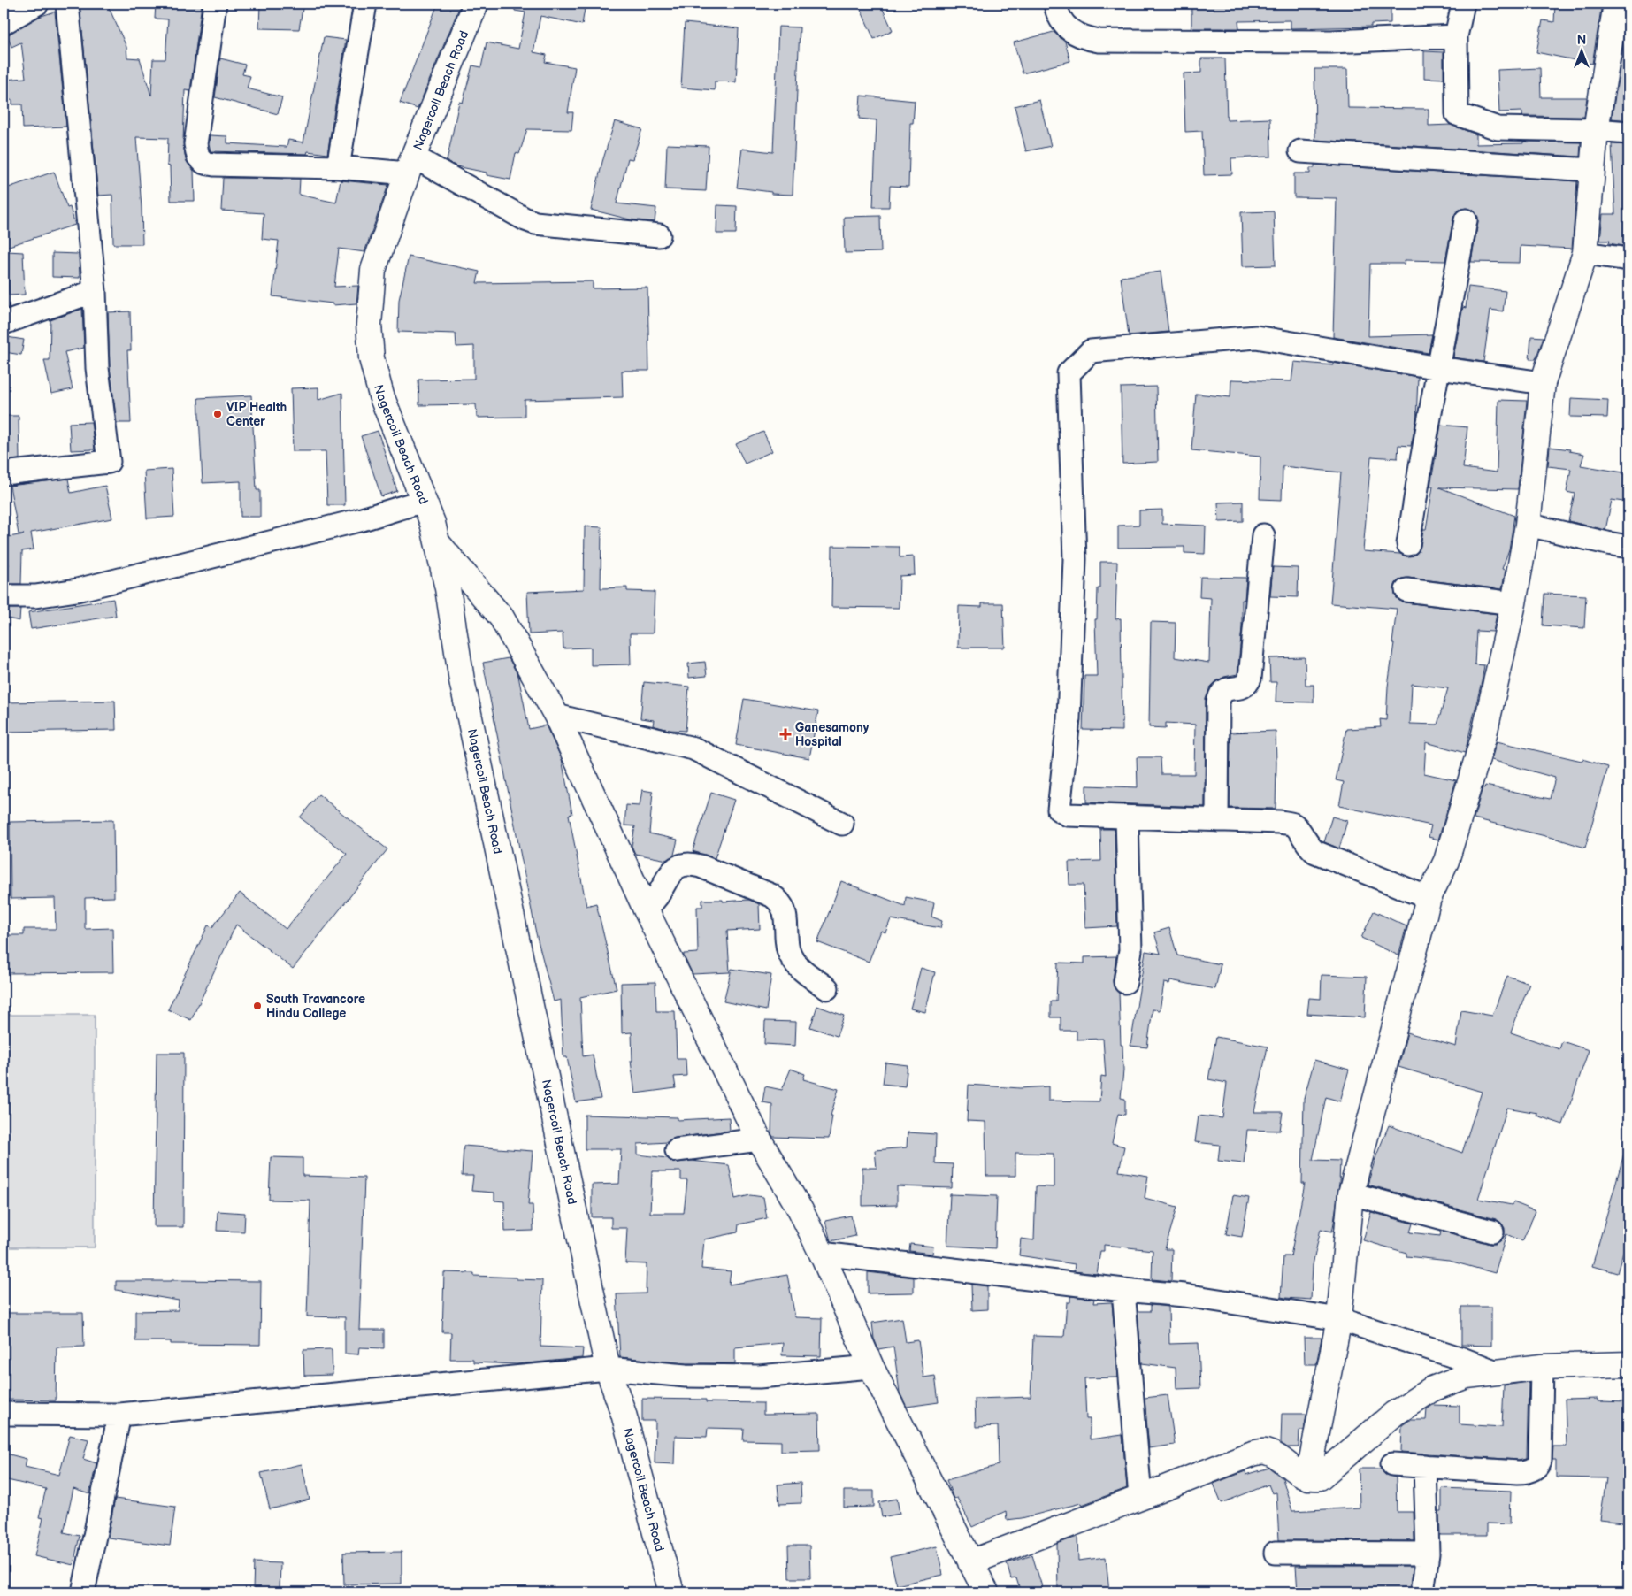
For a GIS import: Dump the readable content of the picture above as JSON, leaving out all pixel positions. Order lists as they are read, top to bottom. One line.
{"streets":{"street":["Nagercoil Beach Road"]},"places":{"other":["VIP Health Center","South Travancore Hindu College"],"health":["Ganesamony Hospital"]},"north":"top"}
